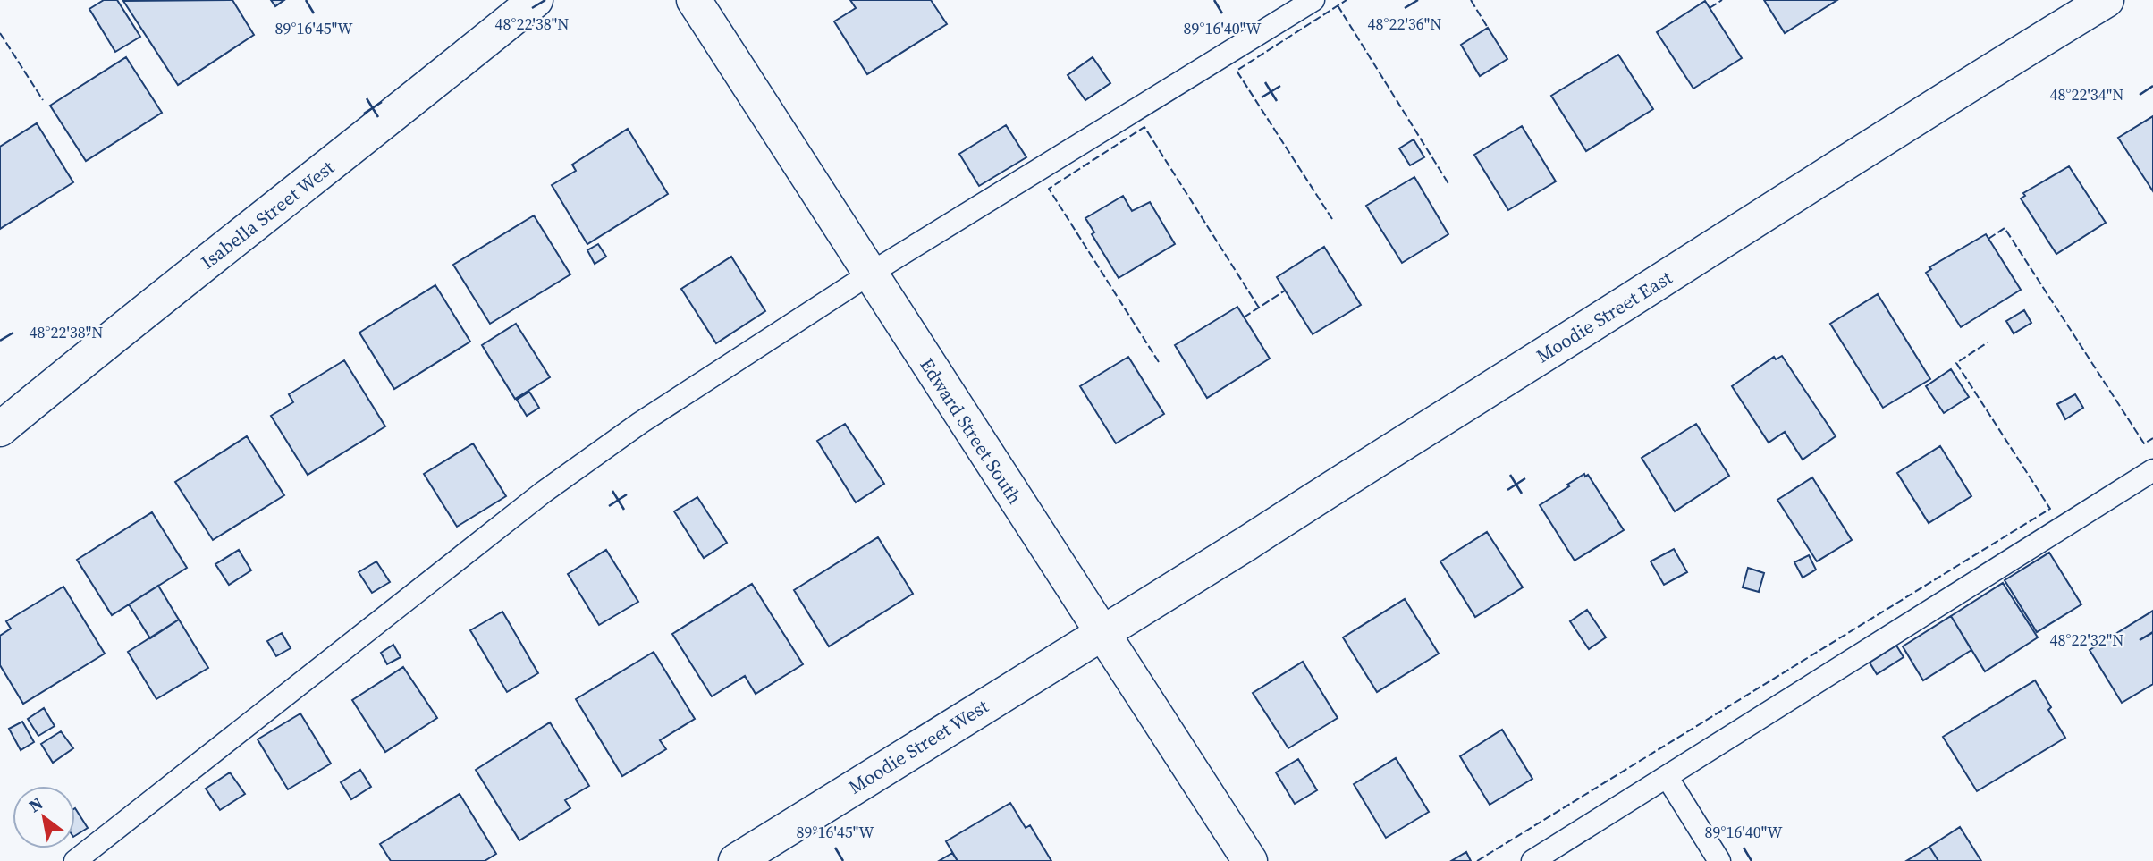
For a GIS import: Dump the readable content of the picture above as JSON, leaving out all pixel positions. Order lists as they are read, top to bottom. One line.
{"streets":{"street":["Isabella Street West","Moodie Street East","Edward Street South","Moodie Street West"]},"crossings":[["Moodie Street East","Edward Street South"],["Moodie Street East","Moodie Street West"],["Edward Street South","Moodie Street West"]],"north":"top left","coordinates":["48°22'38\"N","48°22'36\"N","89°16'45\"W","89°16'40\"W","48°22'34\"N","48°22'32\"N"]}
